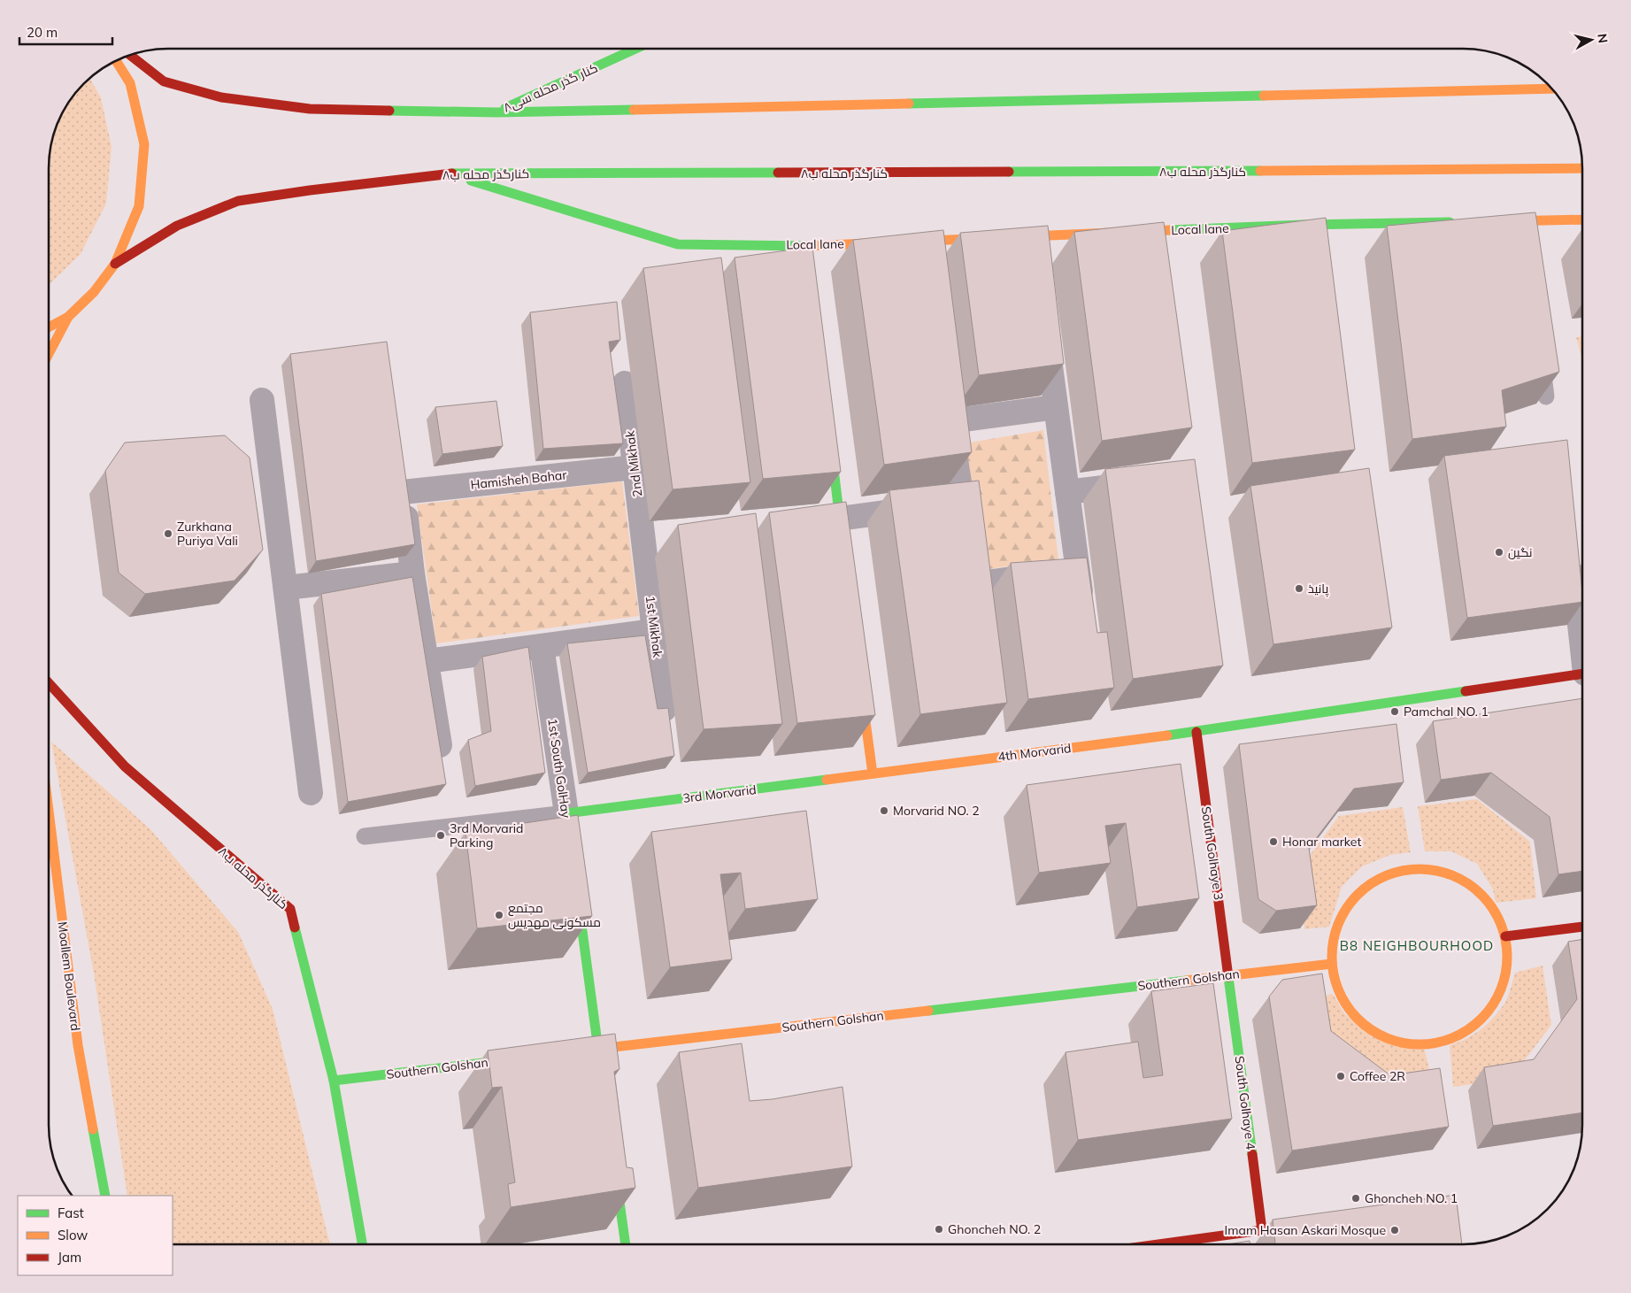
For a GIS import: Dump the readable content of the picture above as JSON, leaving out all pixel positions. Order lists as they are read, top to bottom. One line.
{"streets":{"street":["کنار گذر محله سی۸","کنارگذر محله ب۸","Local lane","2nd Mikhak","Hamisheh Bahar","1st Mikhak","4th Morvarid","1st South GolHay","3rd Morvarid","South Golhaye 3","Moallem Boulevard","Southern Golshan","South Golhaye 4"]},"crossings":[["کنارگذر محله ب۸","Local lane"],["کنارگذر محله ب۸","Southern Golshan"],["2nd Mikhak","Hamisheh Bahar"],["2nd Mikhak","1st Mikhak"],["4th Morvarid","3rd Morvarid"],["4th Morvarid","South Golhaye 3"],["1st South GolHay","3rd Morvarid"],["South Golhaye 3","Southern Golshan"],["South Golhaye 3","South Golhaye 4"],["Southern Golshan","South Golhaye 4"]],"districts":["B8 NEIGHBOURHOOD"],"places":["Zurkhana Puriya Vali","نگین","پانیذ","Pamchal NO. 1","Morvarid NO. 2","3rd Morvarid Parking","Honar market","مجتمع مسکونی مهدیس","Coffee 2R","Ghoncheh NO. 1","Ghoncheh NO. 2","Imam Hasan Askari Mosque"],"legend":["Fast","Slow","Jam"],"scale_bar":"20 m","north":"right"}
